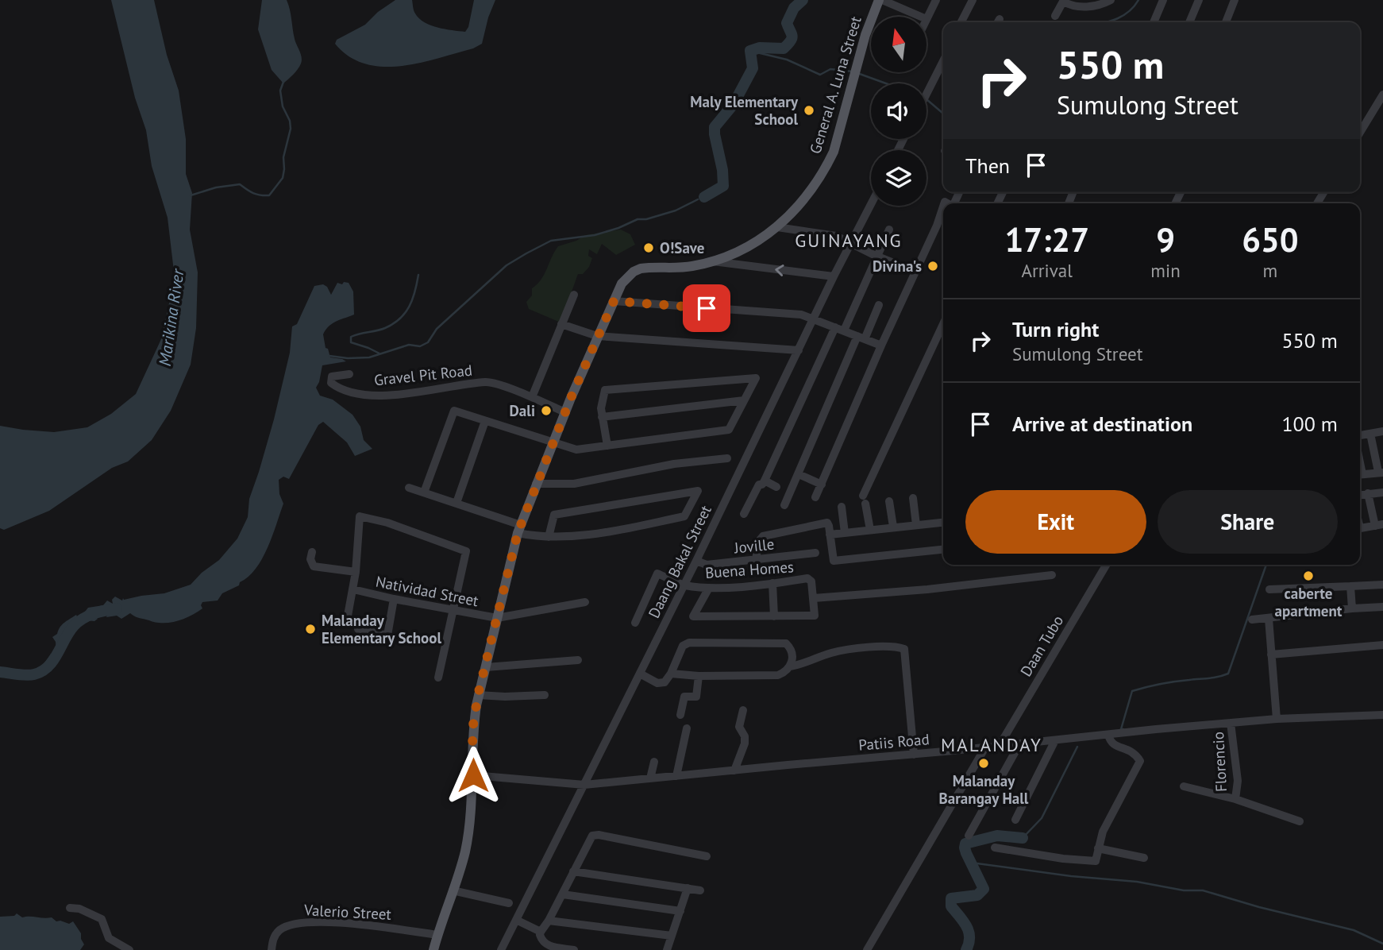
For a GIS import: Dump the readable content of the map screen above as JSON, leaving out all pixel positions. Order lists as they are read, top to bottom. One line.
{"streets":{"main road":["General A. Luna Street"],"street":["Gravel Pit Road","Joville","Daang Bakal Street","Buena Homes","Natividad Street","Daan Tubo","Patiis Road","Florencio","Valerio Street"]},"crossings":[["General A. Luna Street","Gravel Pit Road"],["General A. Luna Street","Natividad Street"],["General A. Luna Street","Patiis Road"],["General A. Luna Street","Valerio Street"],["Joville","Daang Bakal Street"],["Daang Bakal Street","Buena Homes"],["Daang Bakal Street","Patiis Road"],["Daan Tubo","Patiis Road"],["Patiis Road","Florencio"]],"districts":["GUINAYANG","MALANDAY"],"water":["Marikina River"],"places":["Maly Elementary School","O!Save","Divina's","Dali","caberte apartment","Malanday Elementary School","Malanday Barangay Hall"],"north":"top","page":{"turn":["550 m","Sumulong Street"],"then":"Then","eta":["17:27","Arrival","9","min","650","m"],"list":[{"name":"Turn right","note":"Sumulong Street","value":"550 m"},{"name":"Arrive at destination","value":"100 m"}],"buttons":["Exit","Share"]}}
